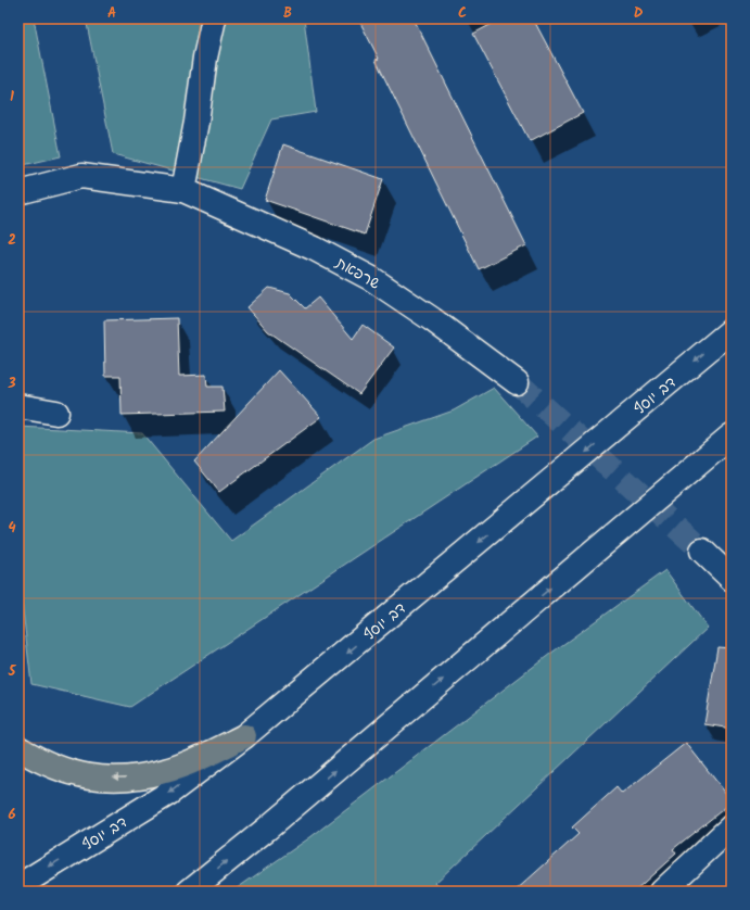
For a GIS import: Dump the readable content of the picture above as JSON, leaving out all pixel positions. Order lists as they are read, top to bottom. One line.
{"streets":{"main road":["שרפאת","דב יוסף"]},"grid":{"columns":["A","B","C","D"],"rows":["1","2","3","4","5","6"]}}
